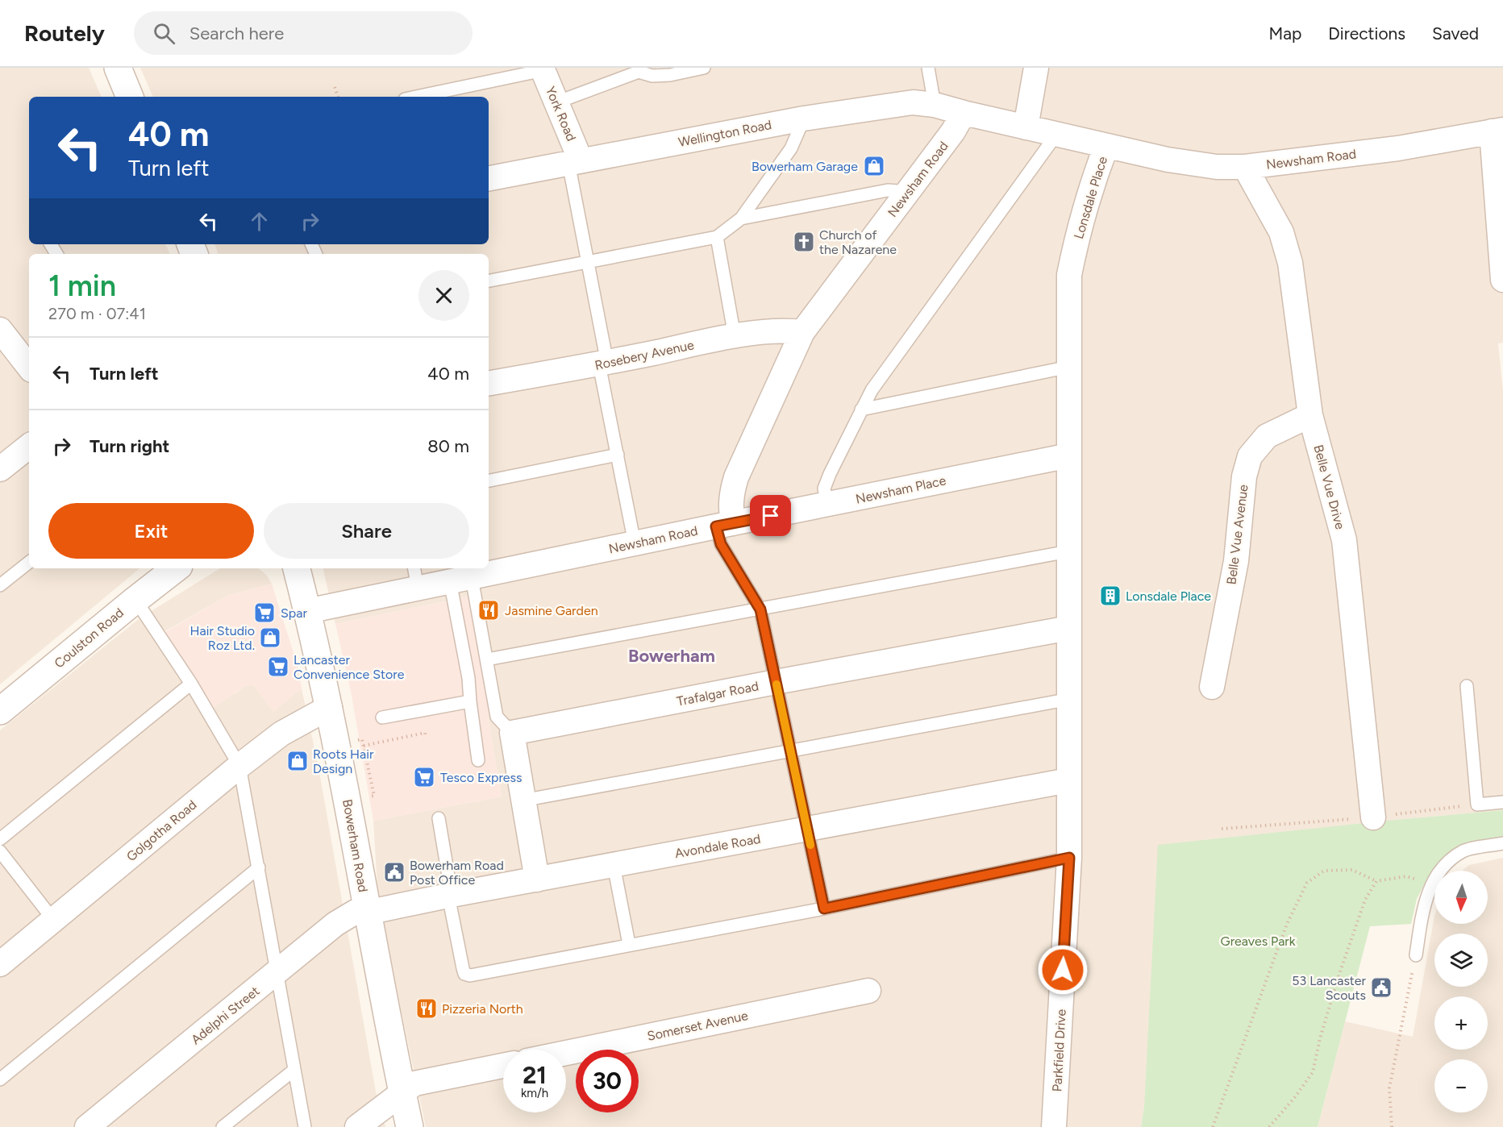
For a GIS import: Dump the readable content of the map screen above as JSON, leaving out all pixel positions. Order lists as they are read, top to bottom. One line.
{"streets":{"street":["York Road","Wellington Road","Newsham Road","Lonsdale Place","Rosebery Avenue","Belle Vue Drive","Newsham Place","Belle Vue Avenue","Coulston Road","Trafalgar Road","Golgotha Road","Bowerham Road","Avondale Road","Adelphi Street","Somerset Avenue","Parkfield Drive"]},"crossings":[["York Road","Wellington Road"],["Wellington Road","Newsham Road"],["Newsham Road","Lonsdale Place"],["Newsham Road","Rosebery Avenue"],["Newsham Road","Belle Vue Drive"],["Newsham Road","Newsham Place"],["Newsham Road","Bowerham Road"],["Lonsdale Place","Newsham Place"],["Lonsdale Place","Trafalgar Road"],["Lonsdale Place","Avondale Road"],["Lonsdale Place","Parkfield Drive"],["Belle Vue Drive","Belle Vue Avenue"],["Golgotha Road","Bowerham Road"],["Bowerham Road","Avondale Road"],["Bowerham Road","Adelphi Street"],["Avondale Road","Adelphi Street"]],"districts":["Bowerham"],"parks":["Greaves Park"],"places":{"shop":["Bowerham Garage","Hair Studio Roz Ltd.","Roots Hair Design"],"church":["Church of the Nazarene"],"building":["Lonsdale Place"],"restaurant":["Jasmine Garden","Pizzeria North"],"supermarket":["Spar","Lancaster Convenience Store","Tesco Express"],"public building":["Bowerham Road Post Office","53 Lancaster Scouts"]},"north":"bottom","page":{"header":"Routely","search":"Search here","nav":["Map","Directions","Saved"],"turn":["40 m","Turn left"],"heading":["1 min","270 m · 07:41"],"list":[{"name":"Turn left","value":"40 m"},{"name":"Turn right","value":"80 m"}],"buttons":["Exit","Share"],"map_buttons":["+","−"],"speed":"21 km/h","limit":"30"}}
